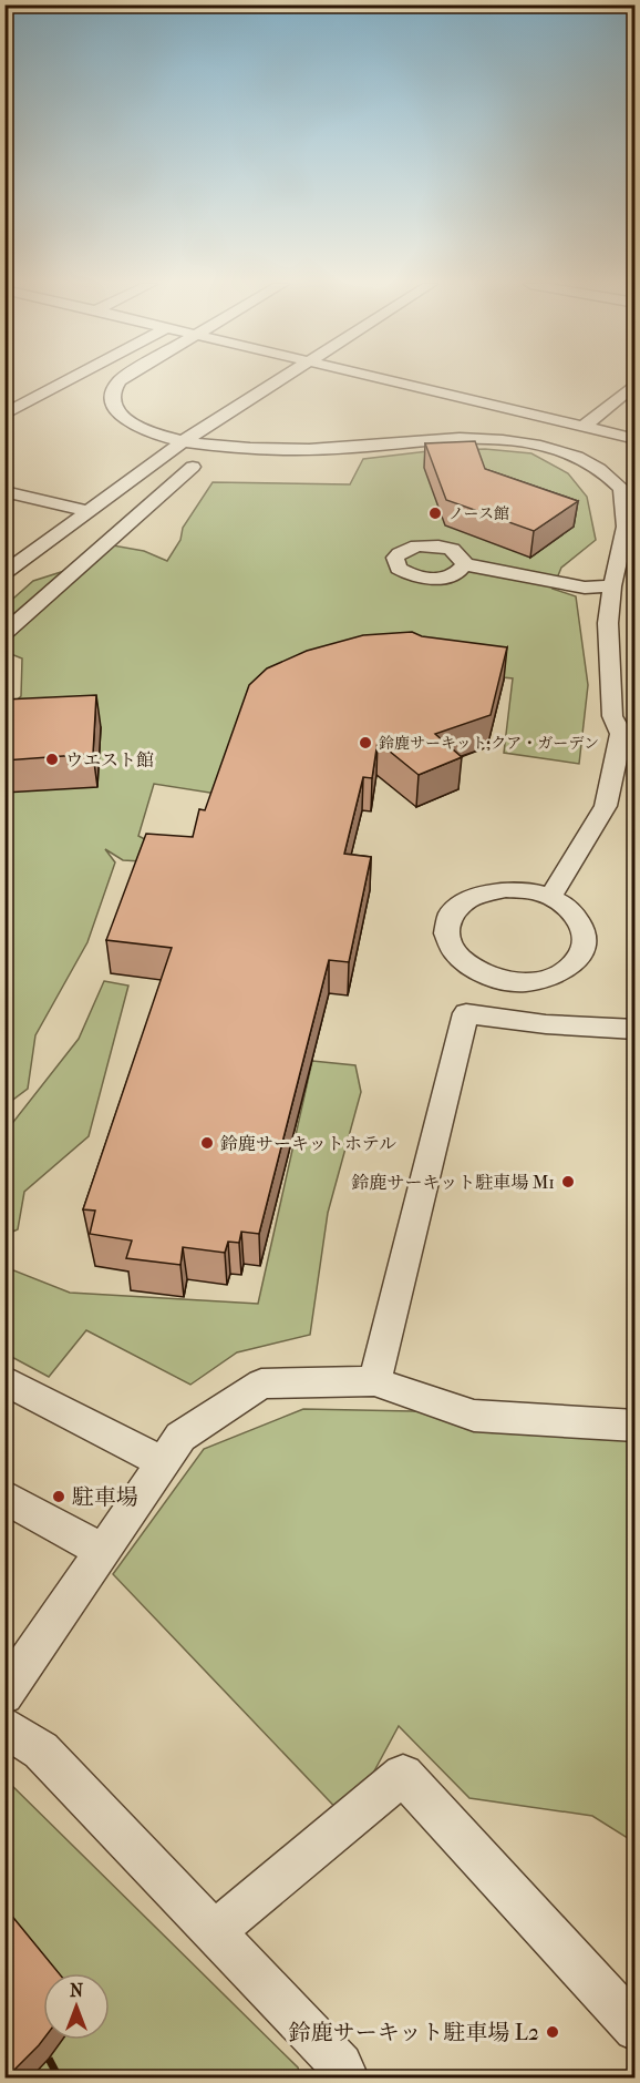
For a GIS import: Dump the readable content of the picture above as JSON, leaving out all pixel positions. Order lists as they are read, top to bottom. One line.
{"places":["ノース館","鈴鹿サーキット;クア・ガーデン","ウエスト館","鈴鹿サーキットホテル","鈴鹿サーキット駐車場 M1","駐車場","鈴鹿サーキット駐車場 L2"],"north":"top"}
